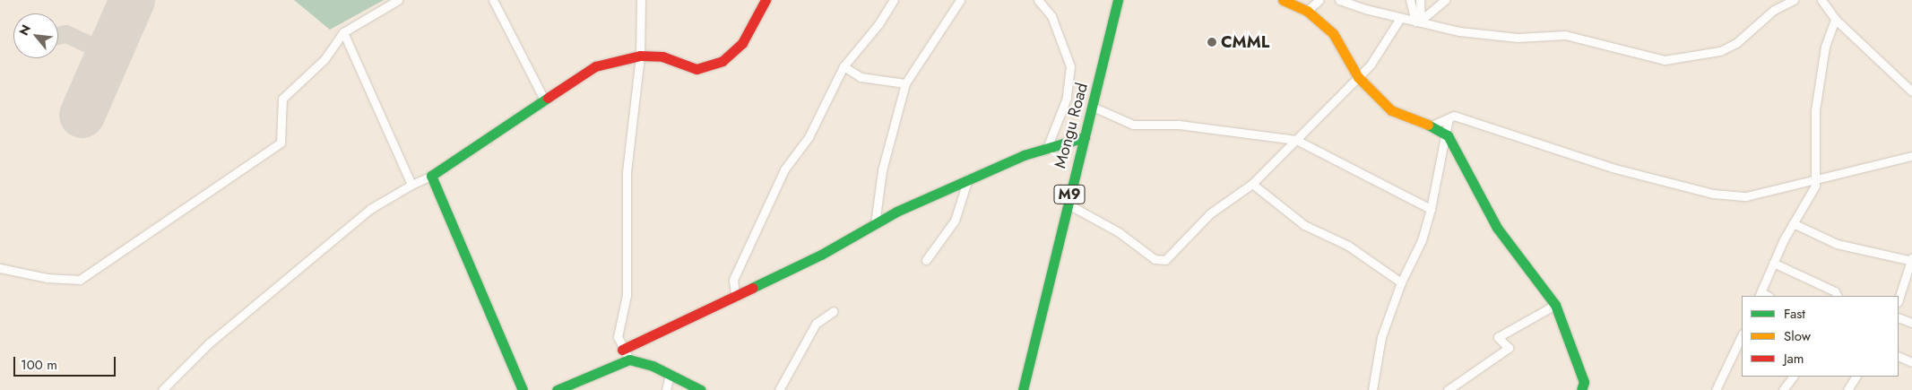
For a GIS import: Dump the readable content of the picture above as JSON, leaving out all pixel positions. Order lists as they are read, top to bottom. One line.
{"streets":{"street":["Mongu Road","M9"]},"places":["CMML"],"legend":["Fast","Slow","Jam"],"scale_bar":"100 m","north":"top left"}
